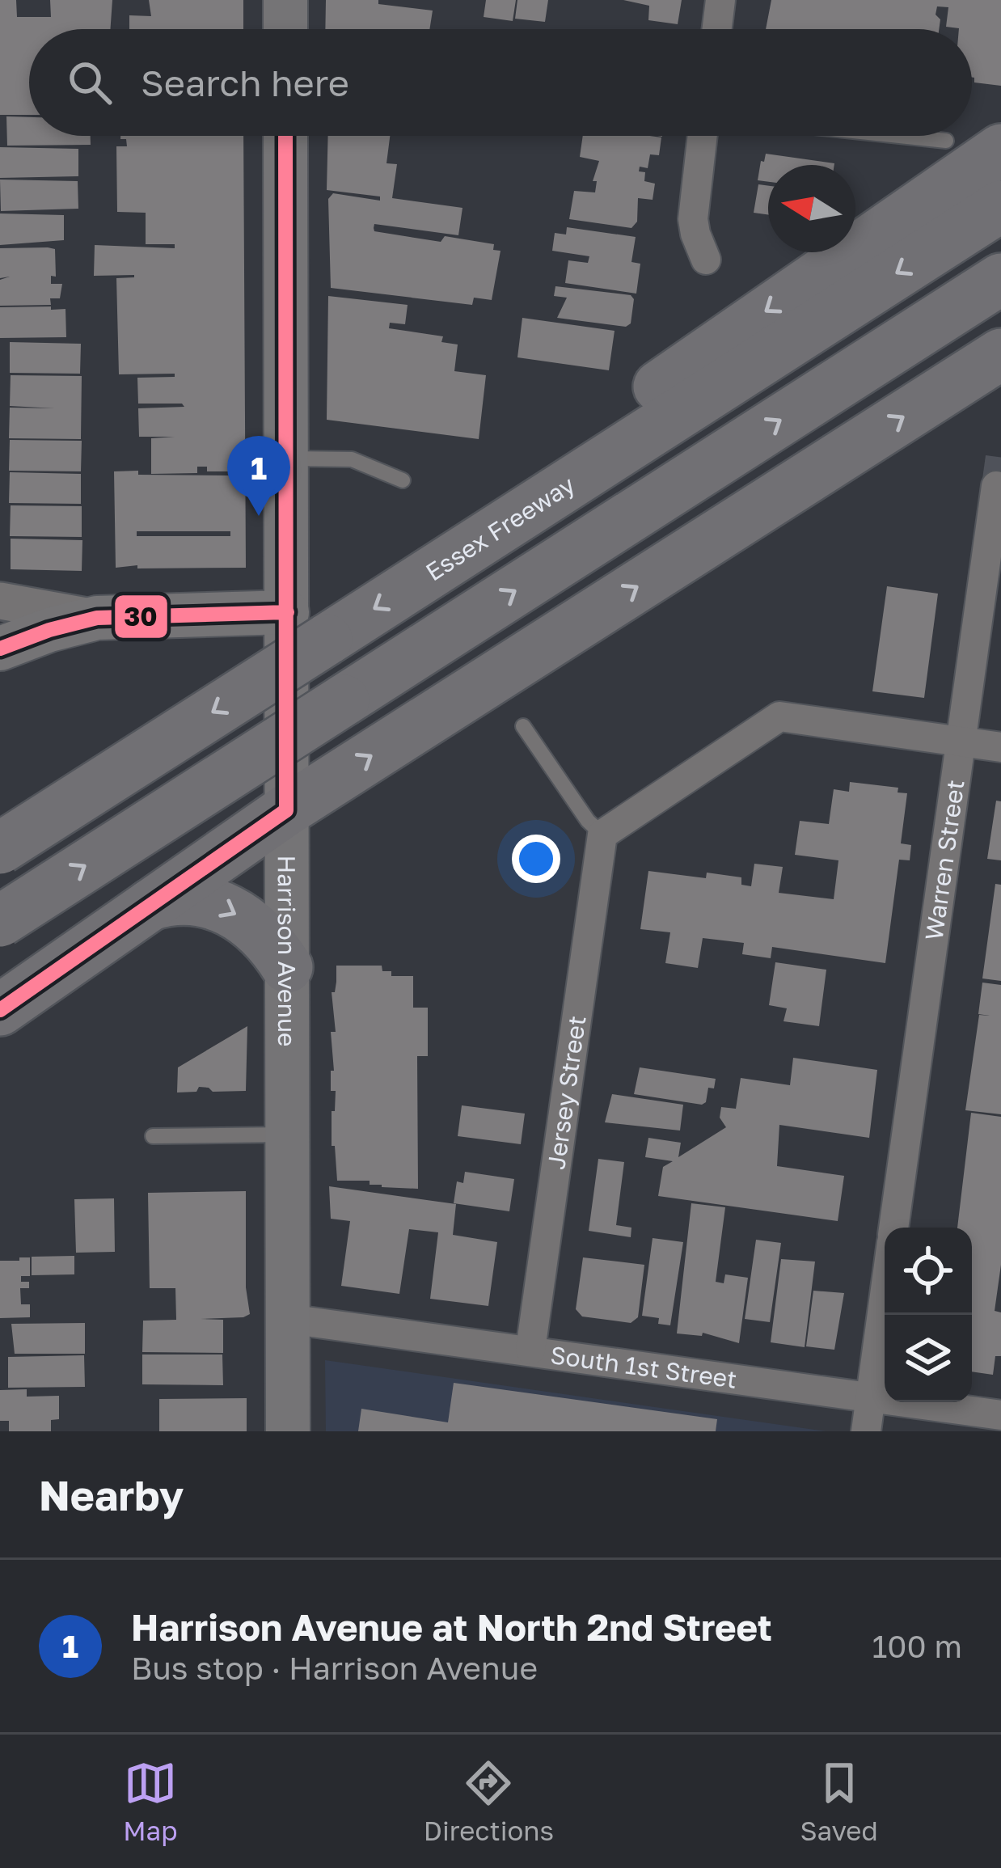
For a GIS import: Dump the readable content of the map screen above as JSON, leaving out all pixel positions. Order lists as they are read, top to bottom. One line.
{"streets":{"highway":["Essex Freeway"],"main road":["Harrison Avenue"],"street":["Warren Street","Jersey Street","South 1st Street"]},"crossings":[["Essex Freeway","Harrison Avenue"],["Harrison Avenue","South 1st Street"],["Jersey Street","South 1st Street"]],"lines":["transit line 30"],"north":"left","page":{"search":"Search here","pins":"1","heading":"Nearby","list":[{"mark":"1","name":"Harrison Avenue at North 2nd Street","note":"Bus stop · Harrison Avenue","value":"100 m"}],"nav":["Map","Directions","Saved"]}}
